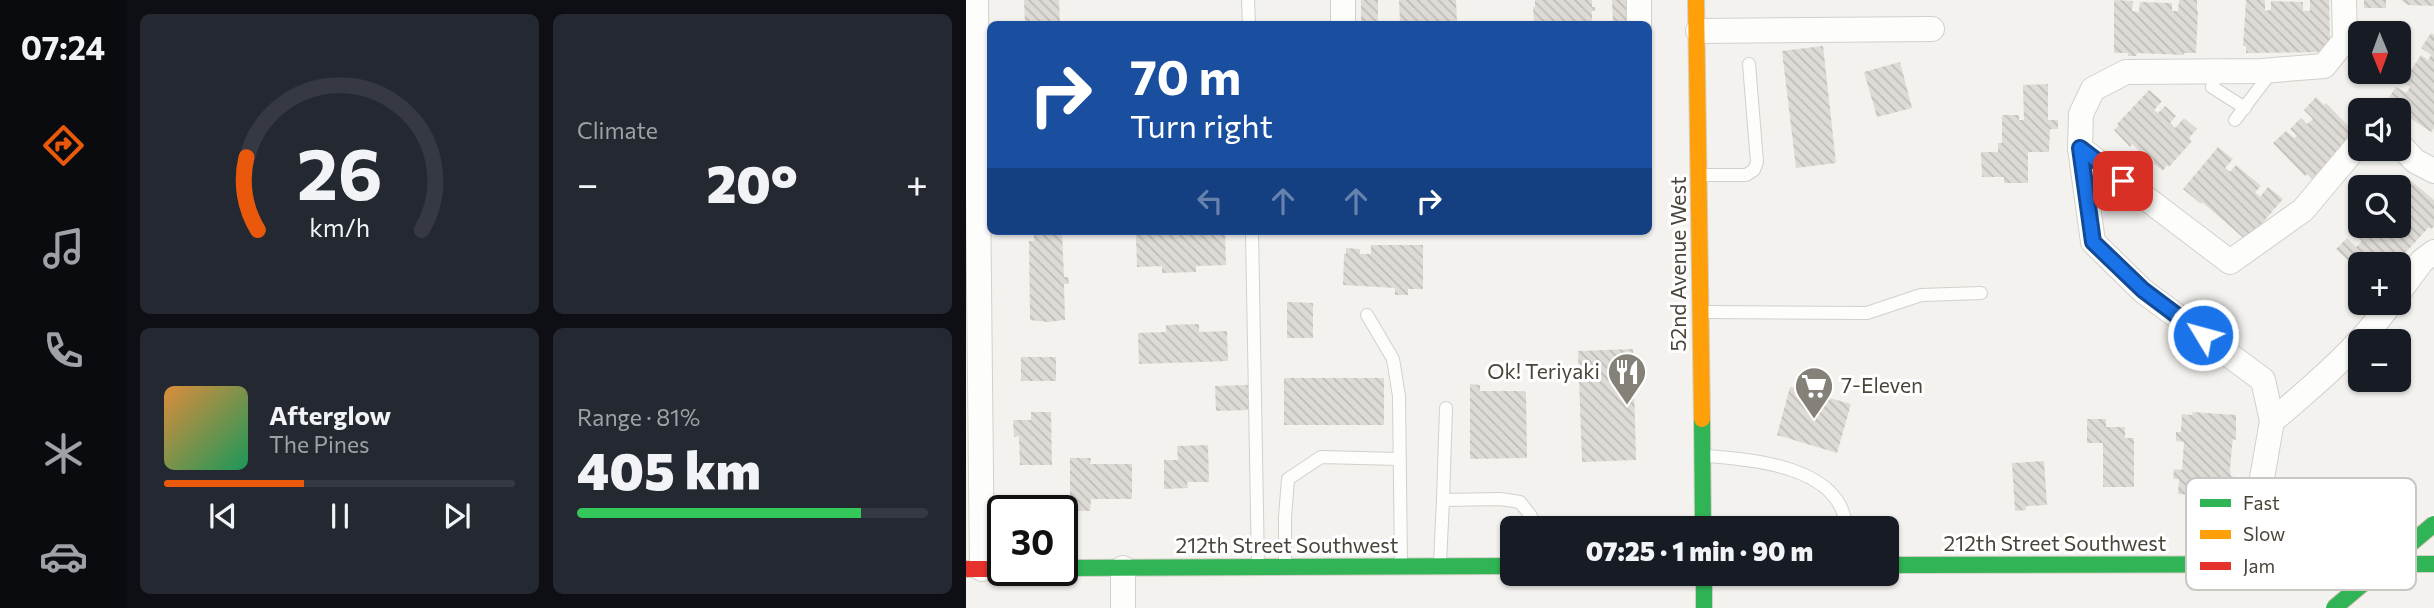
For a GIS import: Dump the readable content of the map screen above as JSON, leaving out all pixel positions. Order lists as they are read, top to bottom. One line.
{"streets":{"main road":["52nd Avenue West","212th Street Southwest"]},"places":{"restaurant":["Ok! Teriyaki"],"supermarket":["7-Eleven"]},"legend":["Fast","Slow","Jam"],"north":"bottom","page":{"tabs":"07:24","tile":["Climate",["Range · 81%","405 km"]],"map_buttons":["+","−"],"turn":["70 m","Turn right"],"heat":["−","20°","+"],"song":["Afterglow","The Pines"],"limit":"30","trip":"07:25 · 1 min · 90 m","gauge":["26","km/h"]}}
